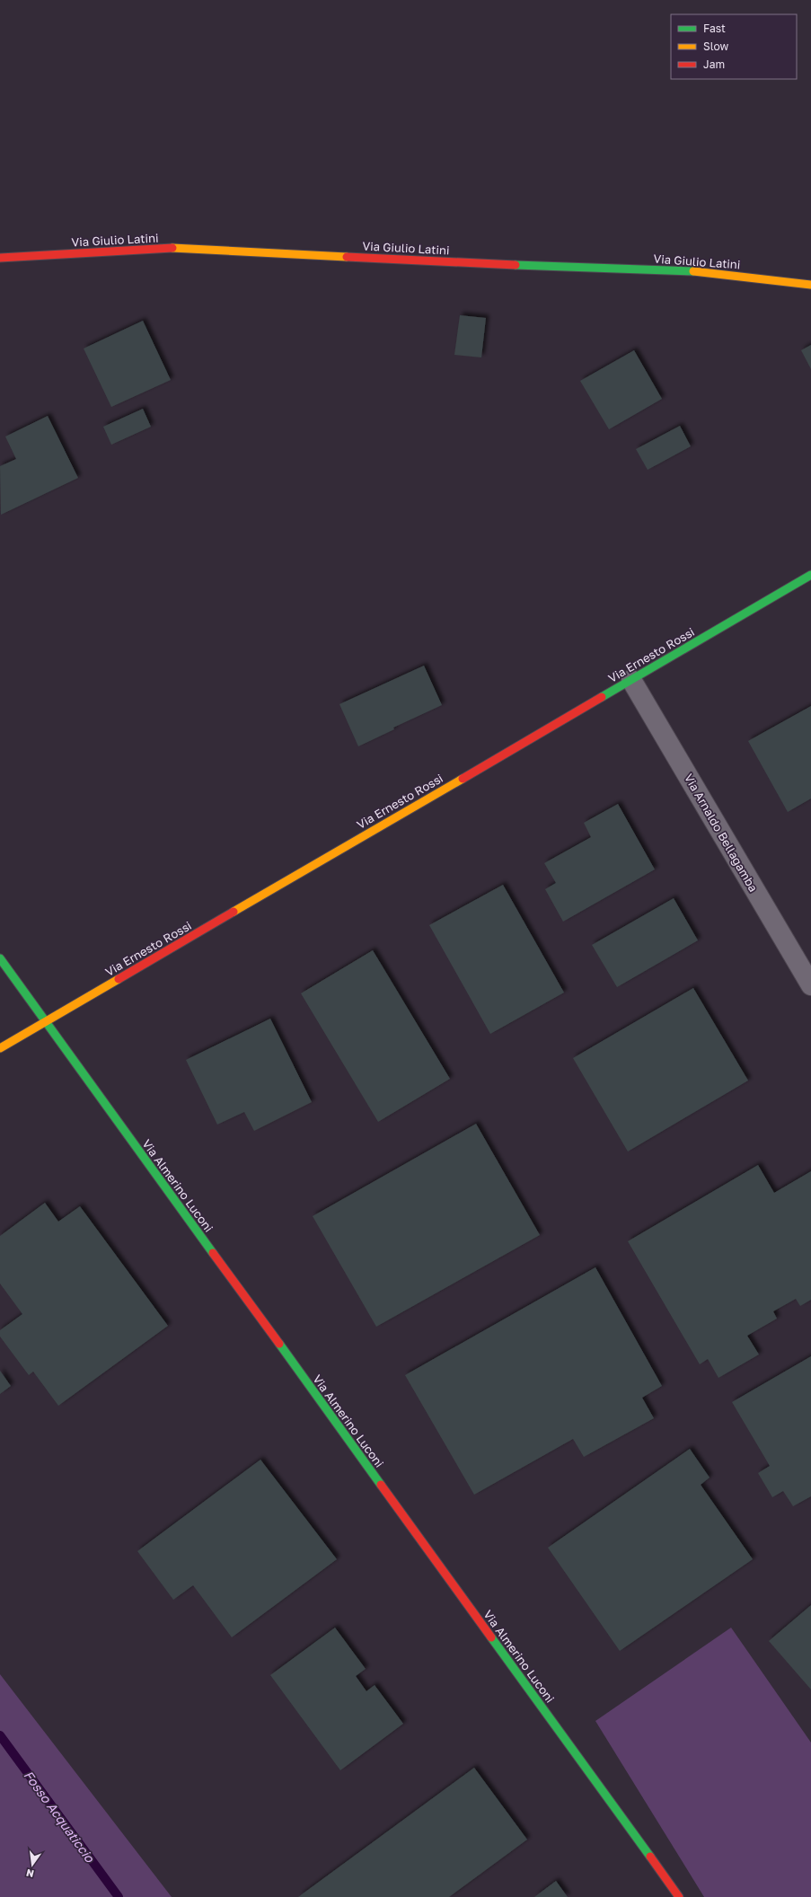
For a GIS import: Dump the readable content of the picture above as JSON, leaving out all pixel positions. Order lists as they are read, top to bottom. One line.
{"streets":{"street":["Via Giulio Latini","Via Ernesto Rossi","Via Arnaldo Bellagamba","Via Almerino Luconi"]},"crossings":[["Via Ernesto Rossi","Via Arnaldo Bellagamba"],["Via Ernesto Rossi","Via Almerino Luconi"]],"water":["Fosso Acquaticcio"],"legend":["Fast","Slow","Jam"],"north":"bottom"}
